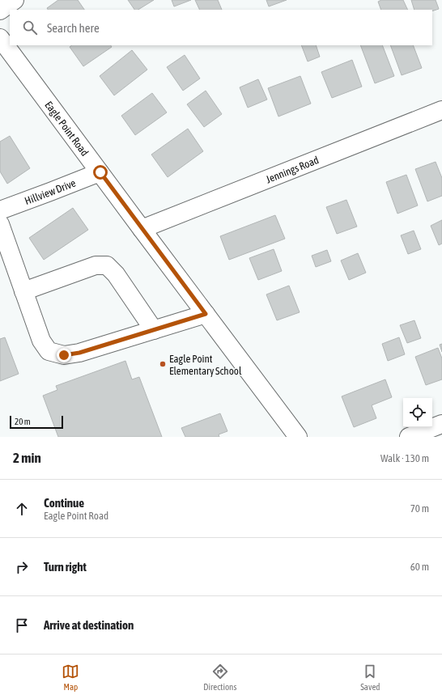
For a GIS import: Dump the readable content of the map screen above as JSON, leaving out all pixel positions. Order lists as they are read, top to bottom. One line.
{"streets":{"street":["Eagle Point Road","Jennings Road","Hillview Drive"]},"crossings":[["Eagle Point Road","Jennings Road"],["Eagle Point Road","Hillview Drive"]],"places":["Eagle Point Elementary School"],"scale_bar":"20 m","page":{"search":"Search here","scale":"20 m","heading":["2 min","Walk · 130 m"],"list":[["Continue","Eagle Point Road","70 m"],["Turn right","60 m"],"Arrive at destination"],"nav":["Map","Directions","Saved"]}}
